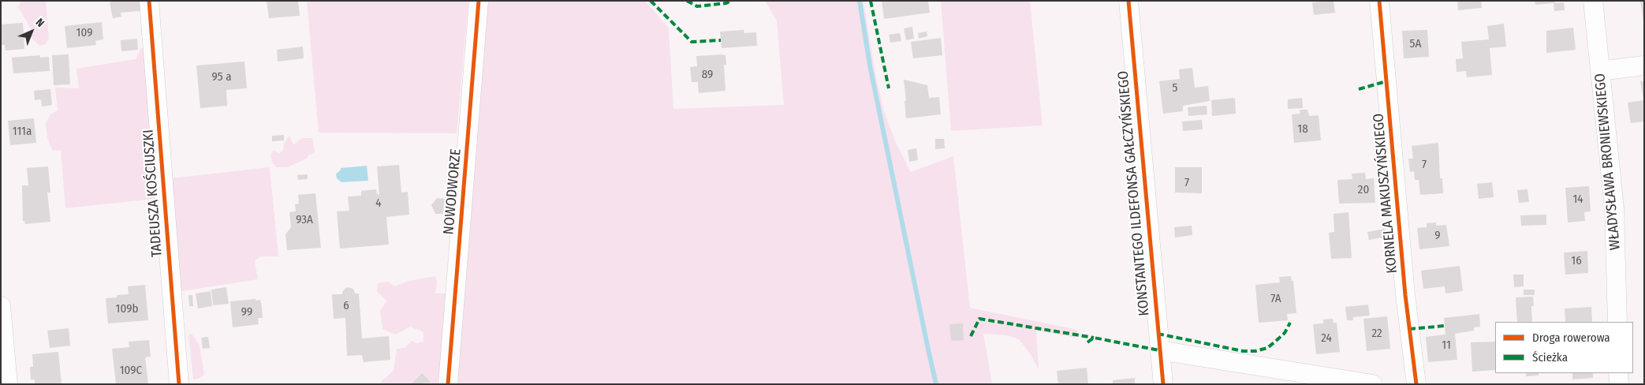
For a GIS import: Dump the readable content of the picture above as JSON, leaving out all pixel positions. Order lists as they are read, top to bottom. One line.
{"streets":{"street":["WŁADYSŁAWA BRONIEWSKIEGO","NOWODWORZE","TADEUSZA KOŚCIUSZKI","KONSTANTEGO ILDEFONSA GAŁCZYŃSKIEGO","KORNELA MAKUSZYŃSKIEGO"]},"house_numbers":["109","5A","89","95 a","5","18","111a","7","7","20","14","4","93A","9","16","7A","6","109b","99","22","24","11","109C"],"legend":["Droga rowerowa","Ścieżka"],"north":"top right"}
